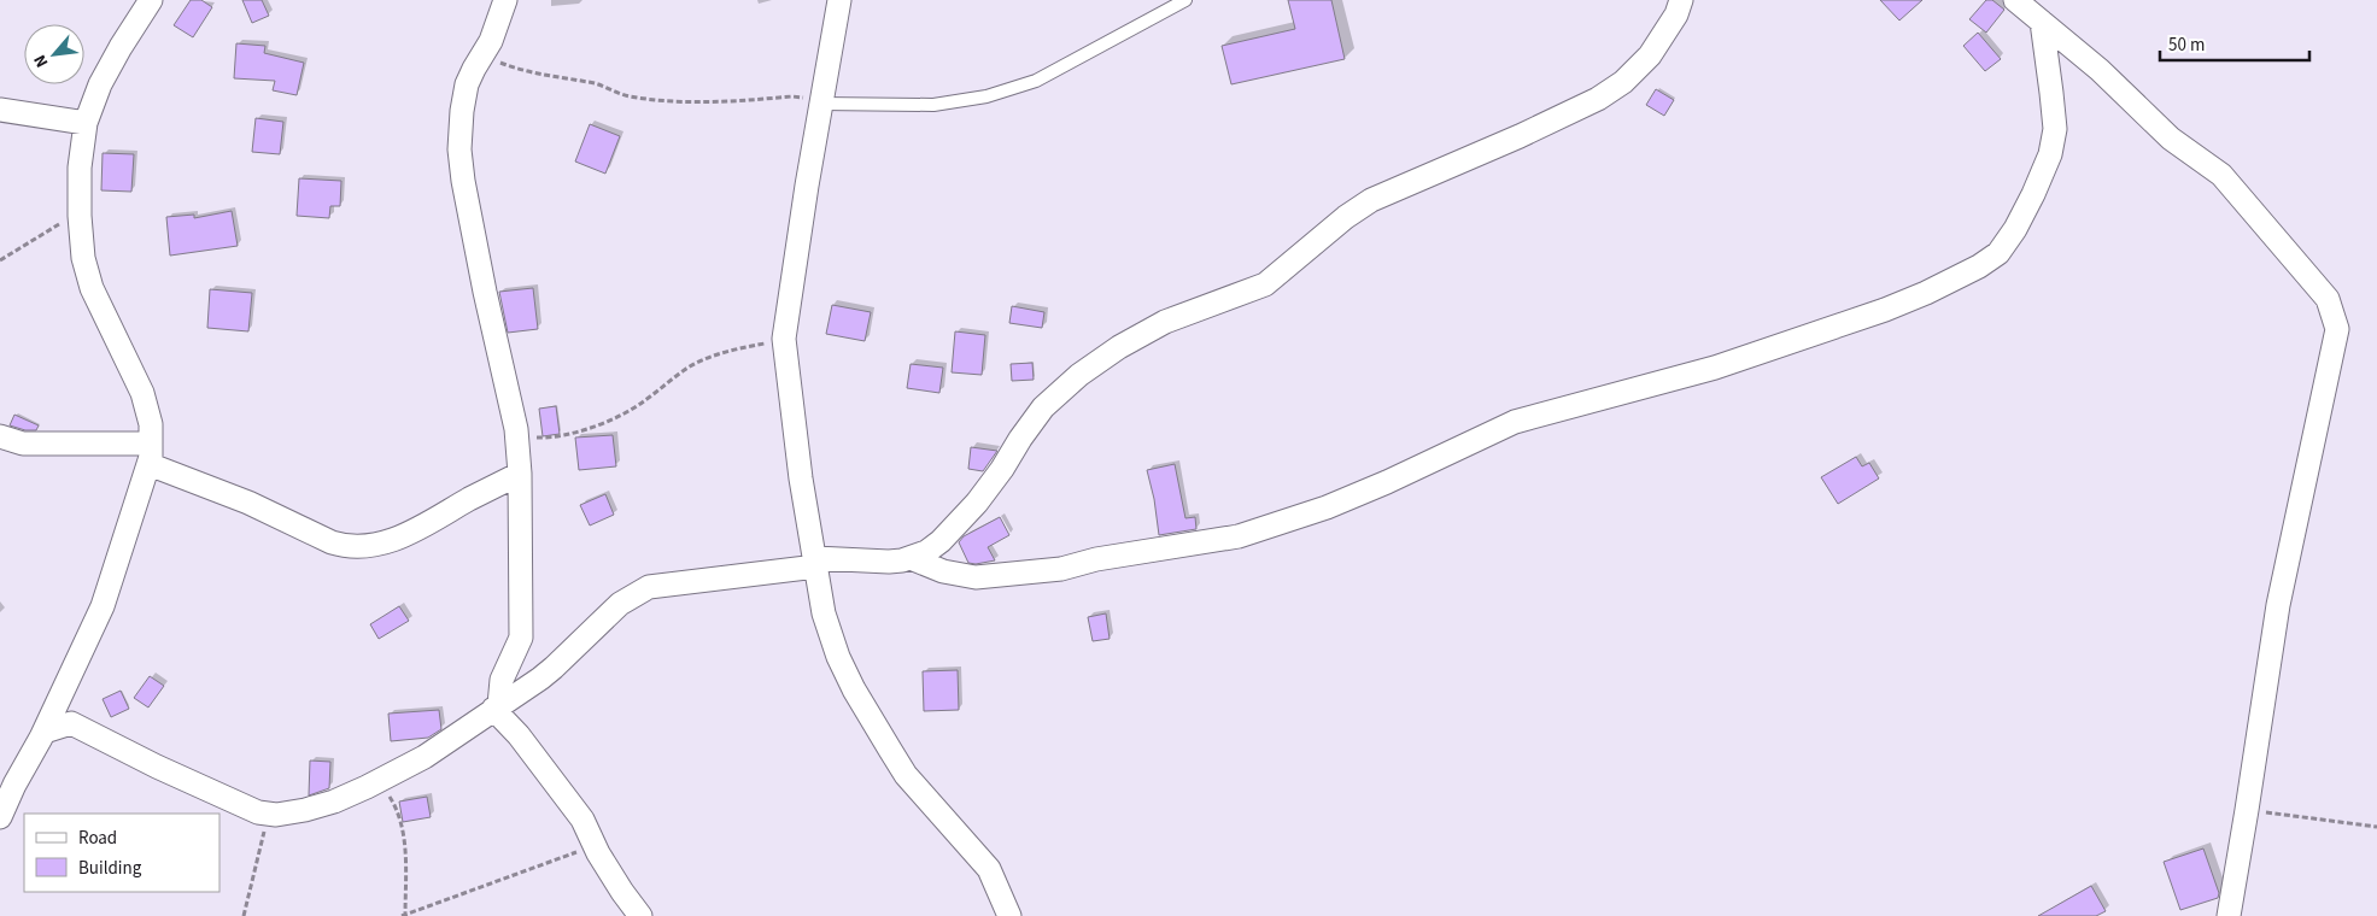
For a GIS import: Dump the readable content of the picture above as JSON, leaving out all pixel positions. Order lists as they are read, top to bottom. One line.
{"legend":["Road","Building"],"scale_bar":"50 m","north":"bottom left"}
